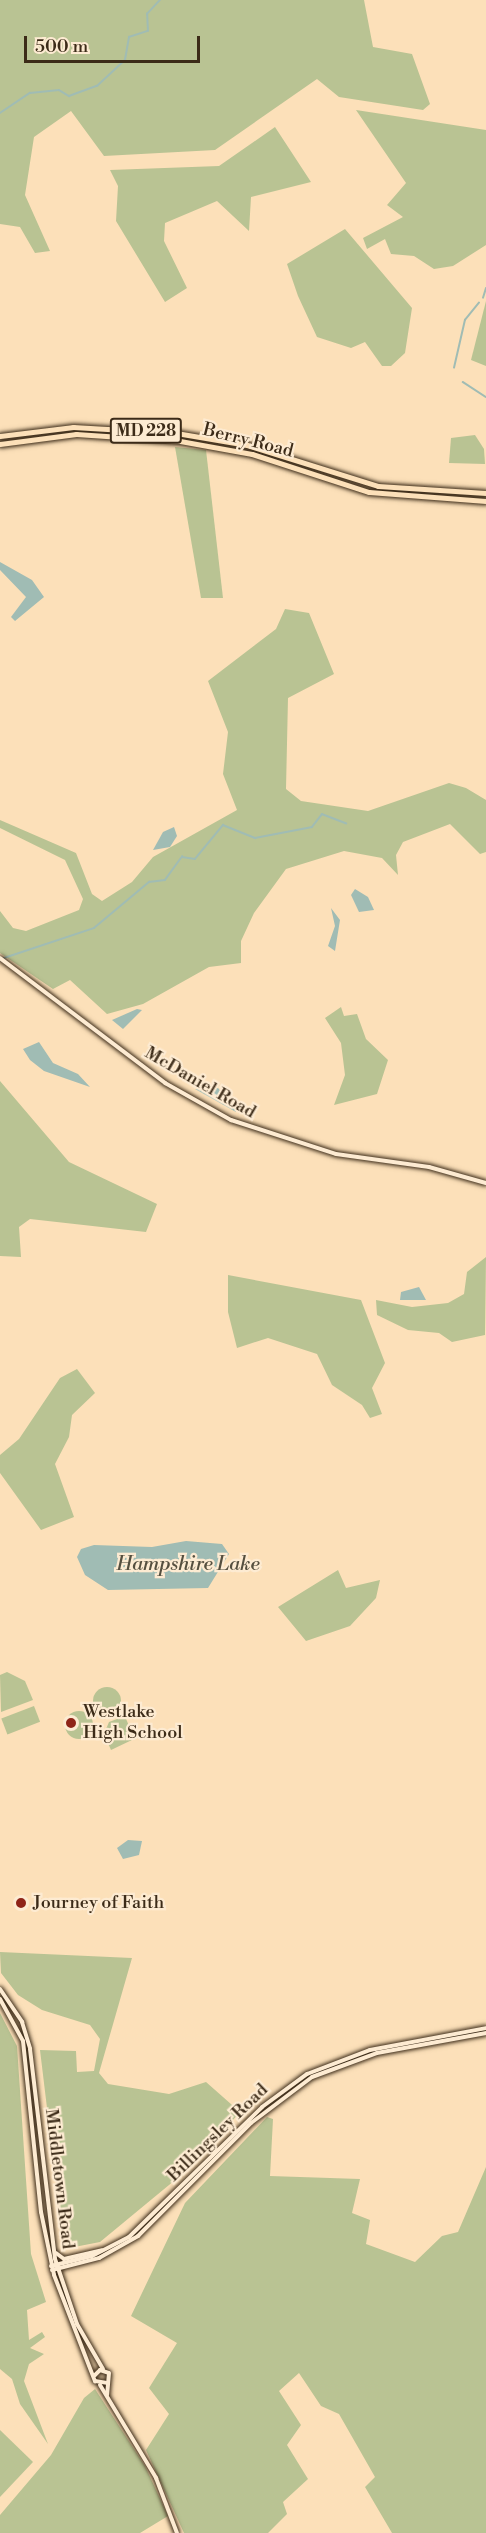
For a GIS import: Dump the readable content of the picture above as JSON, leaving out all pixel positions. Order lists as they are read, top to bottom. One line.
{"streets":{"highway":["MD 228","Berry Road"],"main road":["McDaniel Road","Billingsley Road","Middletown Road"]},"crossings":[["Billingsley Road","Middletown Road"]],"water":["Hampshire Lake"],"places":["Westlake High School","Journey of Faith"],"scale_bar":"500 m"}
